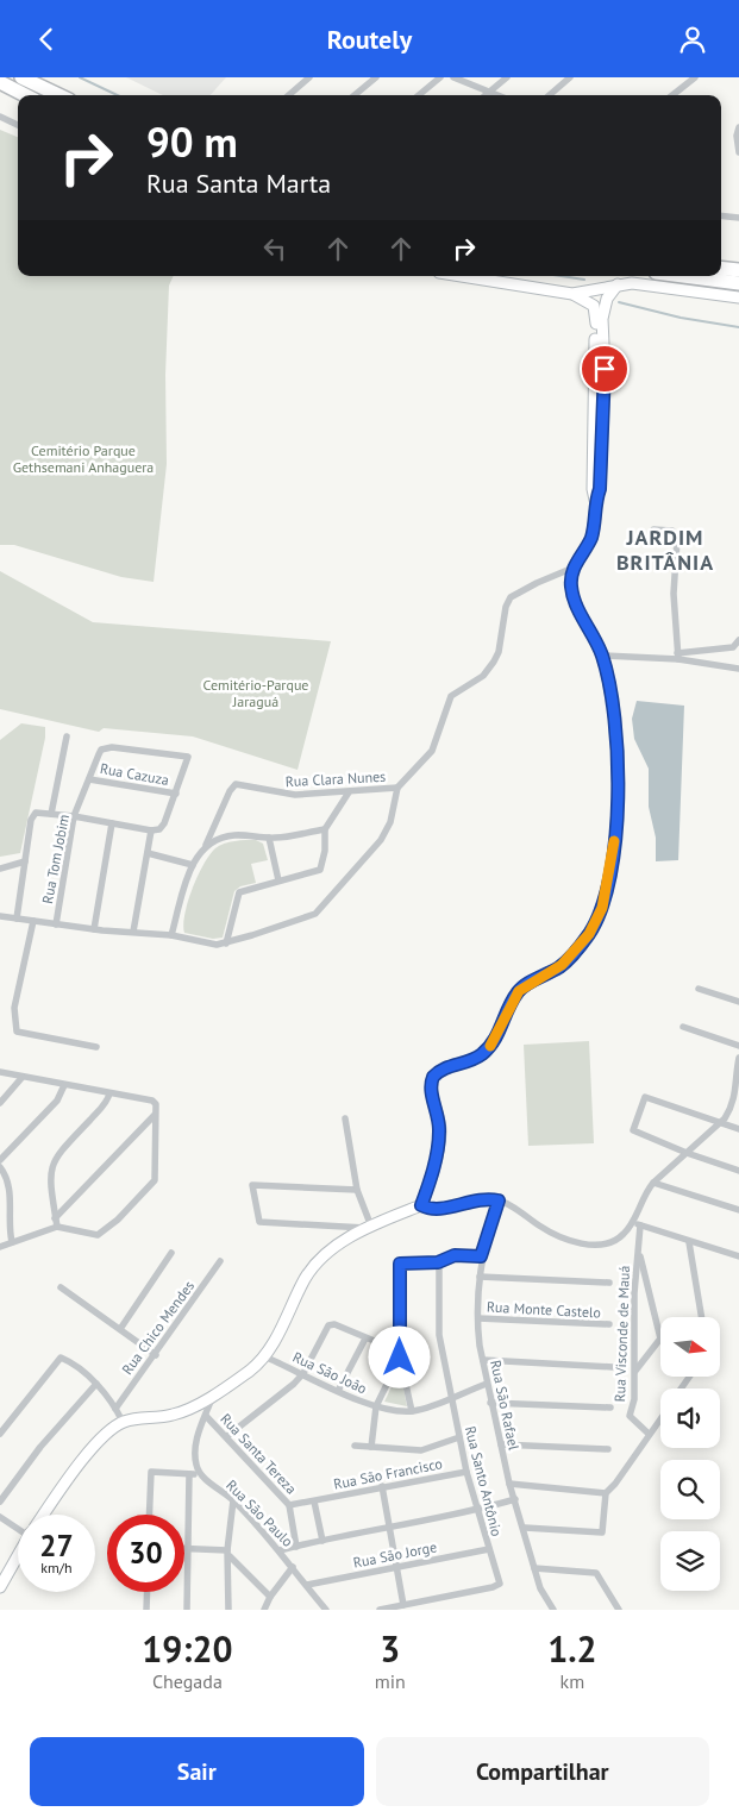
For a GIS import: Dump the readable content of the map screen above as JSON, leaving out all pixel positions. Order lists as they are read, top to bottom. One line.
{"streets":{"street":["Rua Cazuza","Rua Clara Nunes","Rua Tom Jobim","Rua Monte Castelo","Rua Chico Mendes","Rua Visconde de Mauá","Rua São João","Rua São Rafael","Rua Santa Tereza","Rua São Francisco","Rua Santo Antônio","Rua São Paulo","Rua São Jorge"]},"crossings":[["Rua Cazuza","Rua Tom Jobim"],["Rua Monte Castelo","Rua São Rafael"],["Rua São João","Rua São Rafael"],["Rua São João","Rua Santo Antônio"],["Rua Santa Tereza","Rua São Francisco"],["Rua São Francisco","Rua Santo Antônio"],["Rua Santo Antônio","Rua São Jorge"],["Rua São Paulo","Rua São Jorge"]],"districts":["JARDIM BRITÂNIA"],"parks":["Cemitério Parque Gethsemani Anhaguera","Cemitério-Parque Jaraguá"],"north":"right","page":{"header":"Routely","turn":["90 m","Rua Santa Marta"],"speed":"27 km/h","limit":"30","eta":["19:20","Chegada","3","min","1.2","km"],"buttons":["Sair","Compartilhar"]}}
